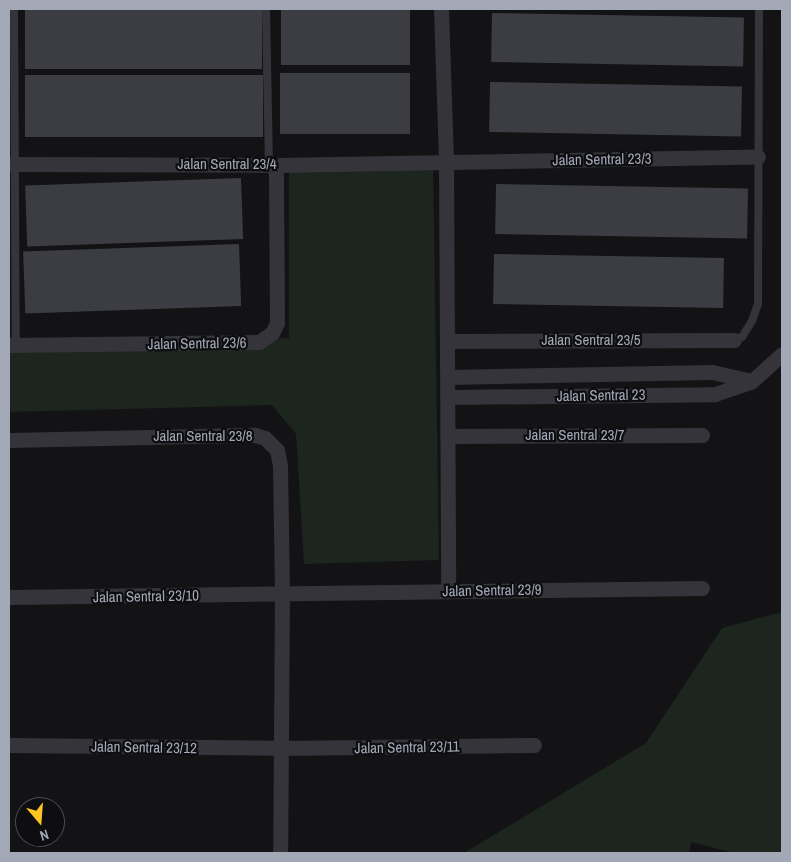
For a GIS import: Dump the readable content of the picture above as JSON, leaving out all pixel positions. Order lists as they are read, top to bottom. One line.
{"streets":{"street":["Jalan Sentral 23/3","Jalan Sentral 23/4","Jalan Sentral 23/5","Jalan Sentral 23/6","Jalan Sentral 23","Jalan Sentral 23/7","Jalan Sentral 23/8","Jalan Sentral 23/9","Jalan Sentral 23/10","Jalan Sentral 23/12","Jalan Sentral 23/11"]},"crossings":[["Jalan Sentral 23/3","Jalan Sentral 23/4"],["Jalan Sentral 23/4","Jalan Sentral 23/6"],["Jalan Sentral 23/8","Jalan Sentral 23/9"],["Jalan Sentral 23/8","Jalan Sentral 23/10"],["Jalan Sentral 23/8","Jalan Sentral 23/12"],["Jalan Sentral 23/8","Jalan Sentral 23/11"],["Jalan Sentral 23/9","Jalan Sentral 23/10"],["Jalan Sentral 23/12","Jalan Sentral 23/11"]],"north":"bottom"}
